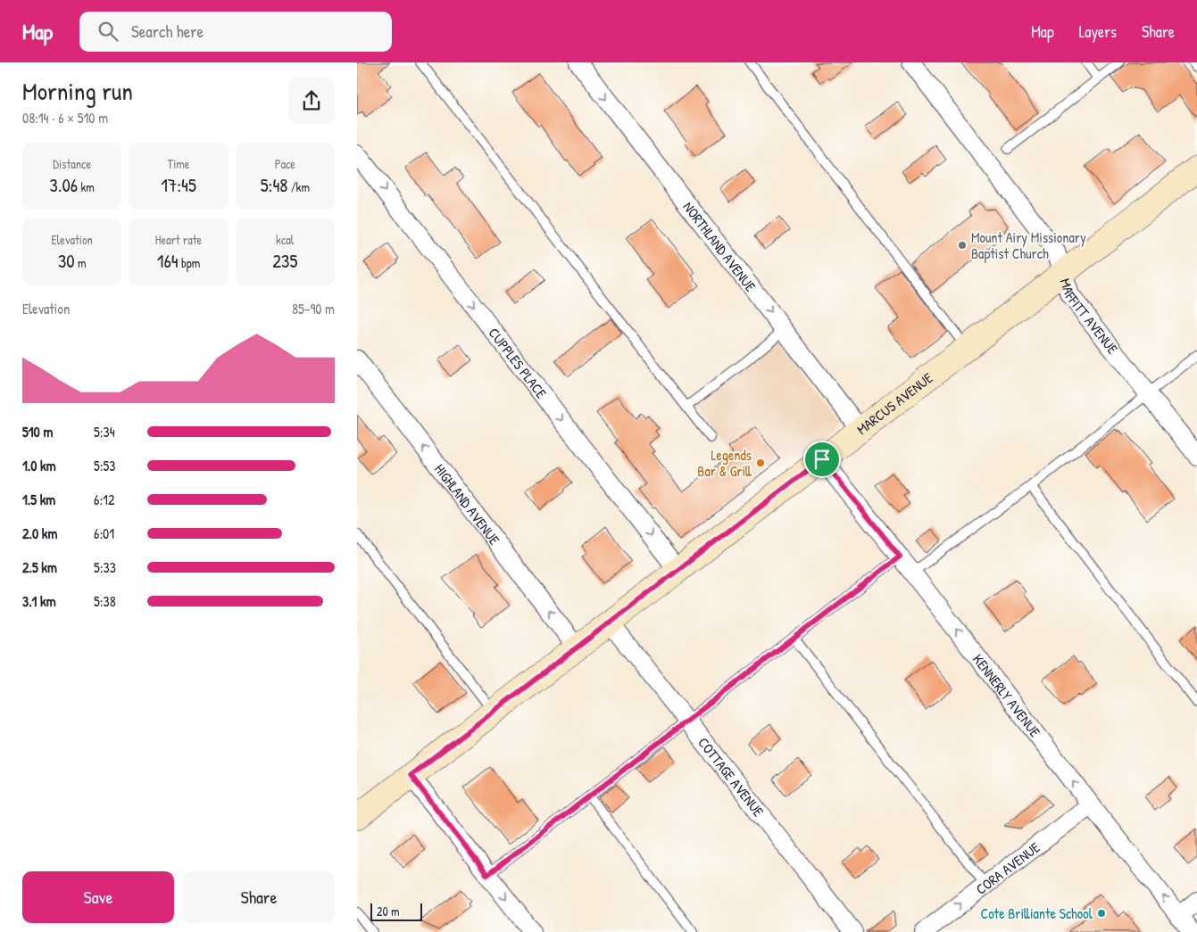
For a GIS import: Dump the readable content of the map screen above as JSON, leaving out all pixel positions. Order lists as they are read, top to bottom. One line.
{"streets":{"street":["NORTHLAND AVENUE","MAFFITT AVENUE","CUPPLES PLACE","MARCUS AVENUE","HIGHLAND AVENUE","KENNERLY AVENUE","COTTAGE AVENUE","CORA AVENUE"]},"crossings":[["NORTHLAND AVENUE","MARCUS AVENUE"],["MAFFITT AVENUE","MARCUS AVENUE"],["CUPPLES PLACE","MARCUS AVENUE"],["MARCUS AVENUE","HIGHLAND AVENUE"],["MARCUS AVENUE","KENNERLY AVENUE"],["MARCUS AVENUE","COTTAGE AVENUE"],["KENNERLY AVENUE","CORA AVENUE"]],"one_way":["NORTHLAND AVENUE","CUPPLES PLACE","HIGHLAND AVENUE","KENNERLY AVENUE","CORA AVENUE"],"places":["Mount Airy Missionary Baptist Church","Legends Bar & Grill","Cote Brilliante School"],"scale_bar":"20 m","page":{"header":"Map","search":"Search here","nav":["Map","Layers","Share"],"heading":["Morning run","08:14 · 6 × 510 m"],"stats":[["Distance","3.06 km"],["Time","17:45"],["Pace","5:48 /km"],["Elevation","30 m"],["Heart rate","164 bpm"],["kcal","235"]],"chart":["Elevation","85–90 m"],"list":[{"name":"510 m","note":"5:34"},{"name":"1.0 km","note":"5:53"},{"name":"1.5 km","note":"6:12"},{"name":"2.0 km","note":"6:01"},{"name":"2.5 km","note":"5:33"},{"name":"3.1 km","note":"5:38"}],"buttons":["Save","Share"],"scale":"20 m"}}
